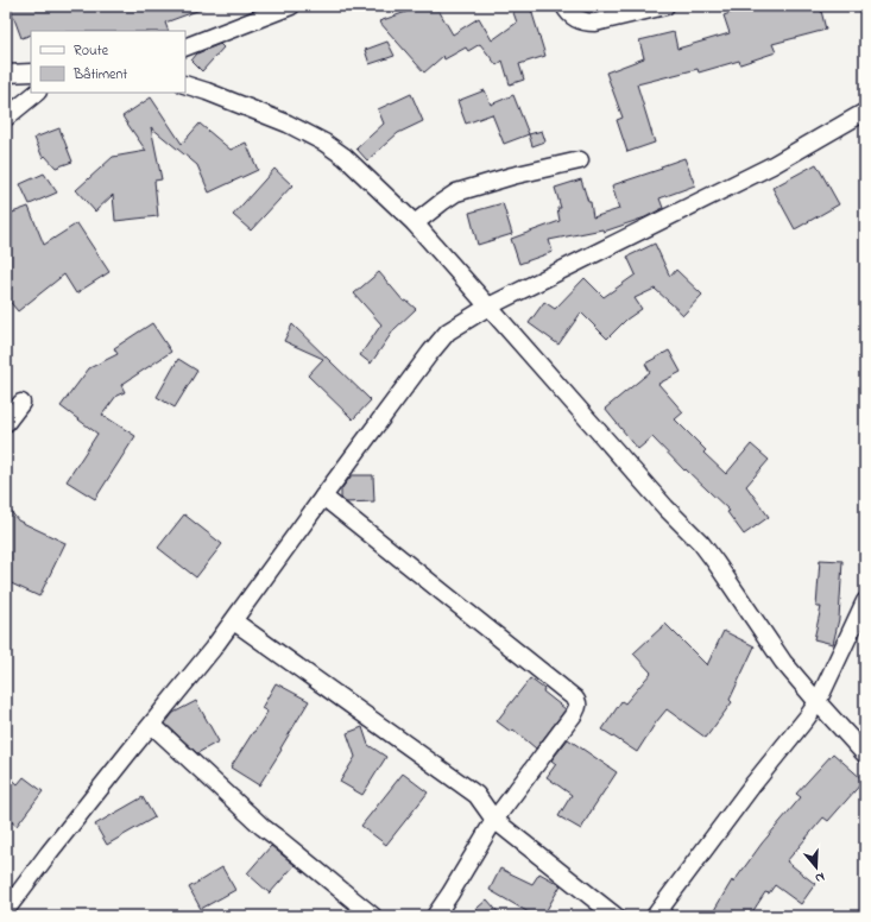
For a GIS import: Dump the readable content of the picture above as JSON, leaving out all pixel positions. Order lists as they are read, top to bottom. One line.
{"legend":["Route","Bâtiment"],"north":"bottom"}
